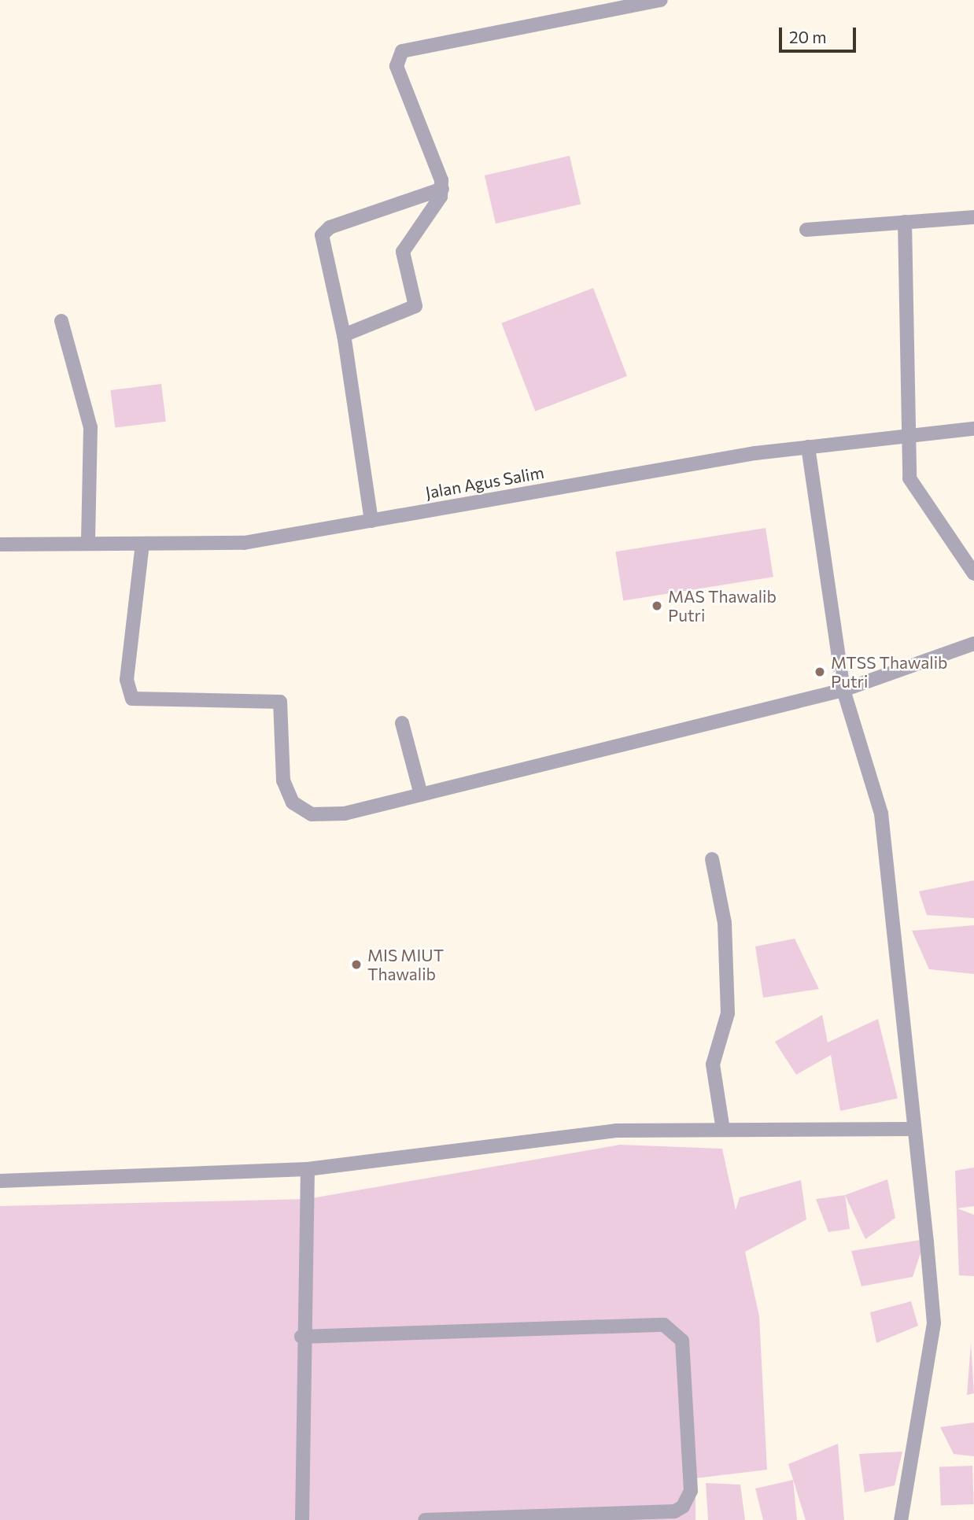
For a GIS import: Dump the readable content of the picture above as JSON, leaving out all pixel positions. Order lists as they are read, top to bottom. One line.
{"streets":{"street":["Jalan Agus Salim"]},"places":["MAS Thawalib Putri","MTSS Thawalib Putri","MIS MIUT Thawalib"],"scale_bar":"20 m"}
